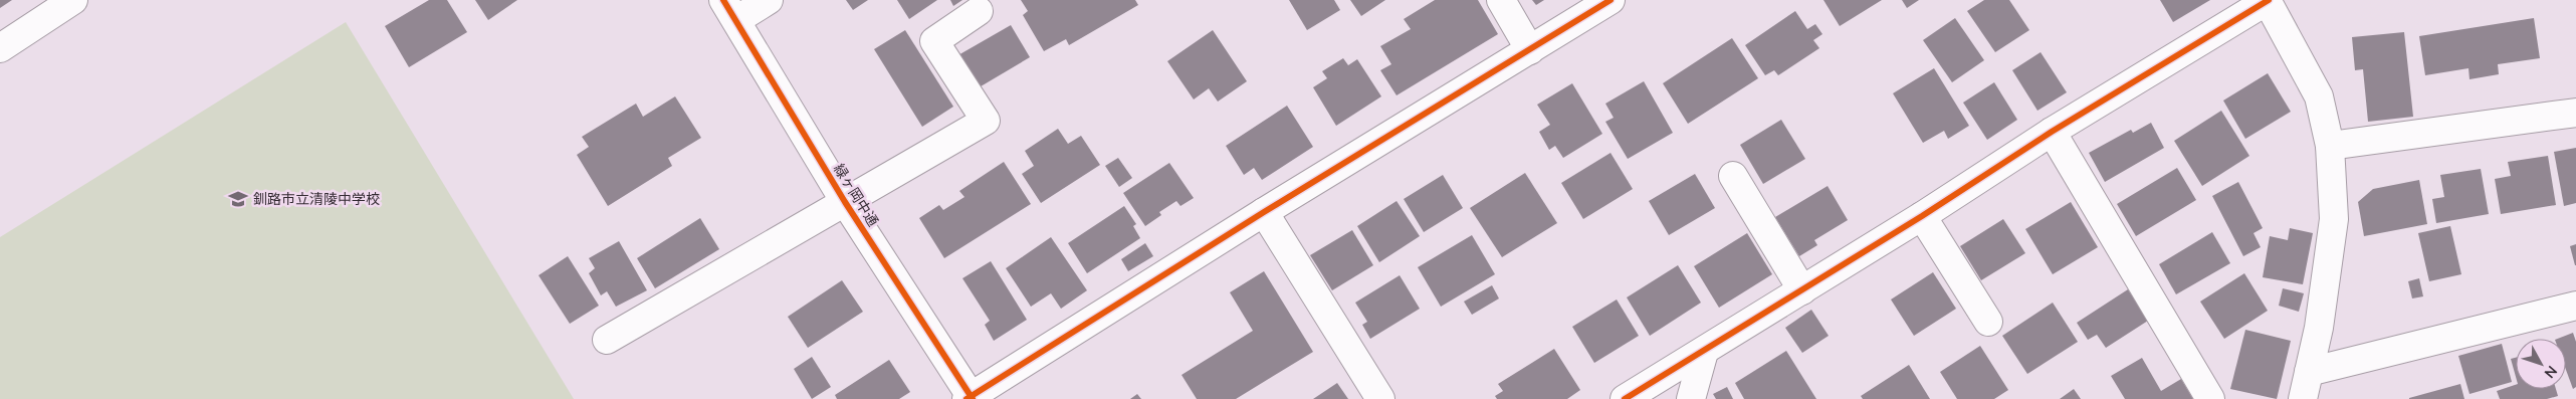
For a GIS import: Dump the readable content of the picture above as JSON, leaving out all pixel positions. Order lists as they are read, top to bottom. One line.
{"streets":{"street":["緑ヶ岡中通"]},"places":{"school or university":["釧路市立清陵中学校"]},"north":"bottom right"}
